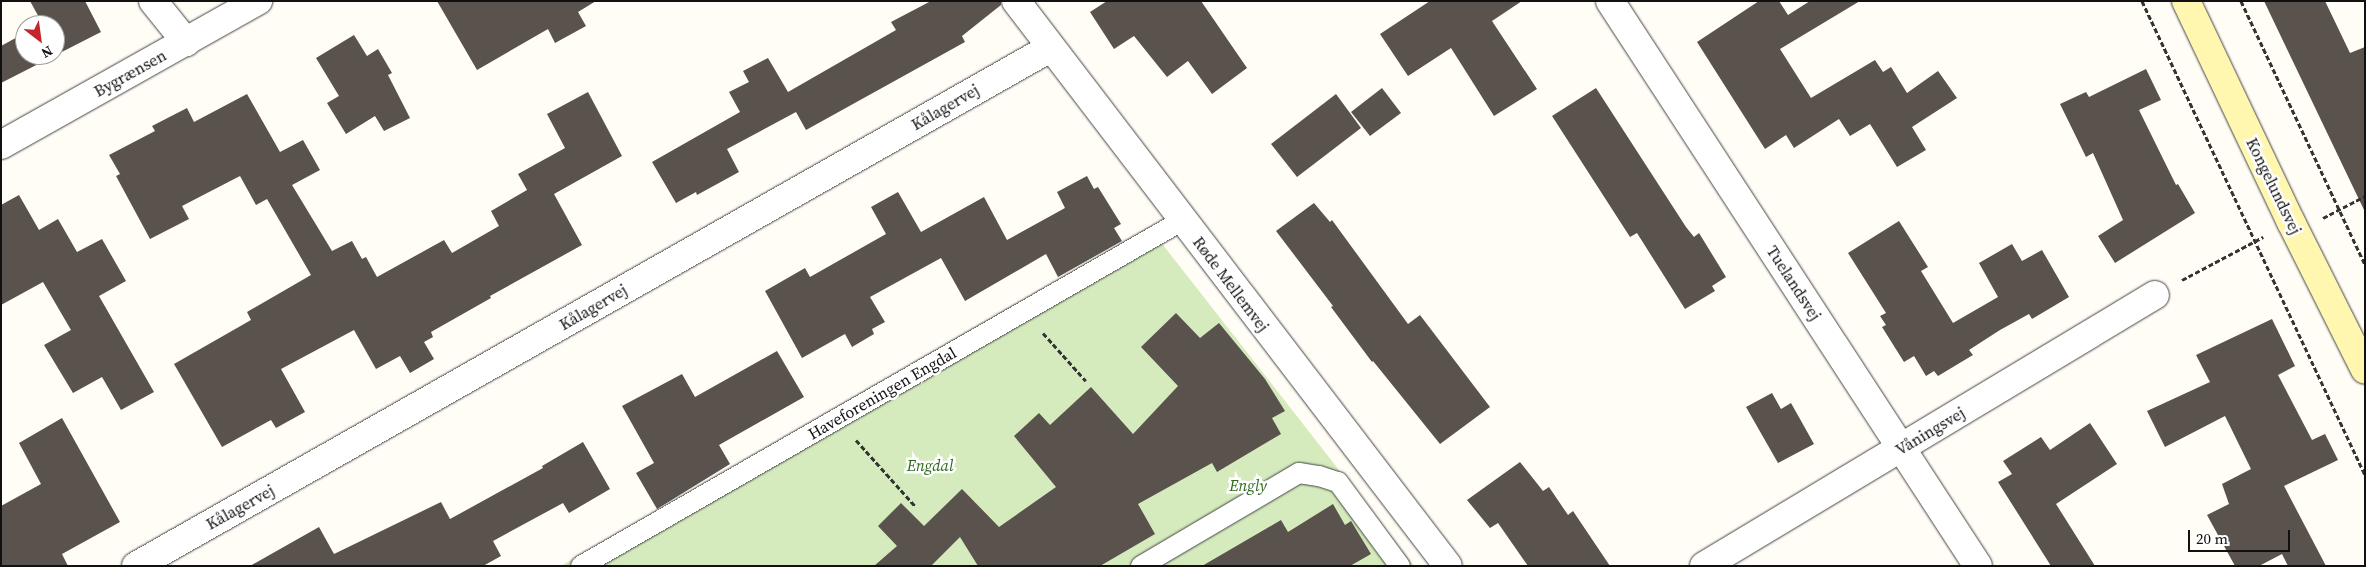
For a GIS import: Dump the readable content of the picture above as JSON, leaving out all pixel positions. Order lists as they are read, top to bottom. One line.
{"streets":{"street":["Bygrænsen","Kålagervej","Kongelundsvej","Tuelandsvej","Røde Mellemvej","Våningsvej"],"lane":["Haveforeningen Engdal"]},"crossings":[["Kålagervej","Røde Mellemvej"],["Tuelandsvej","Våningsvej"],["Røde Mellemvej","Haveforeningen Engdal"]],"parks":["Engdal","Engly"],"scale_bar":"20 m","north":"bottom right"}
